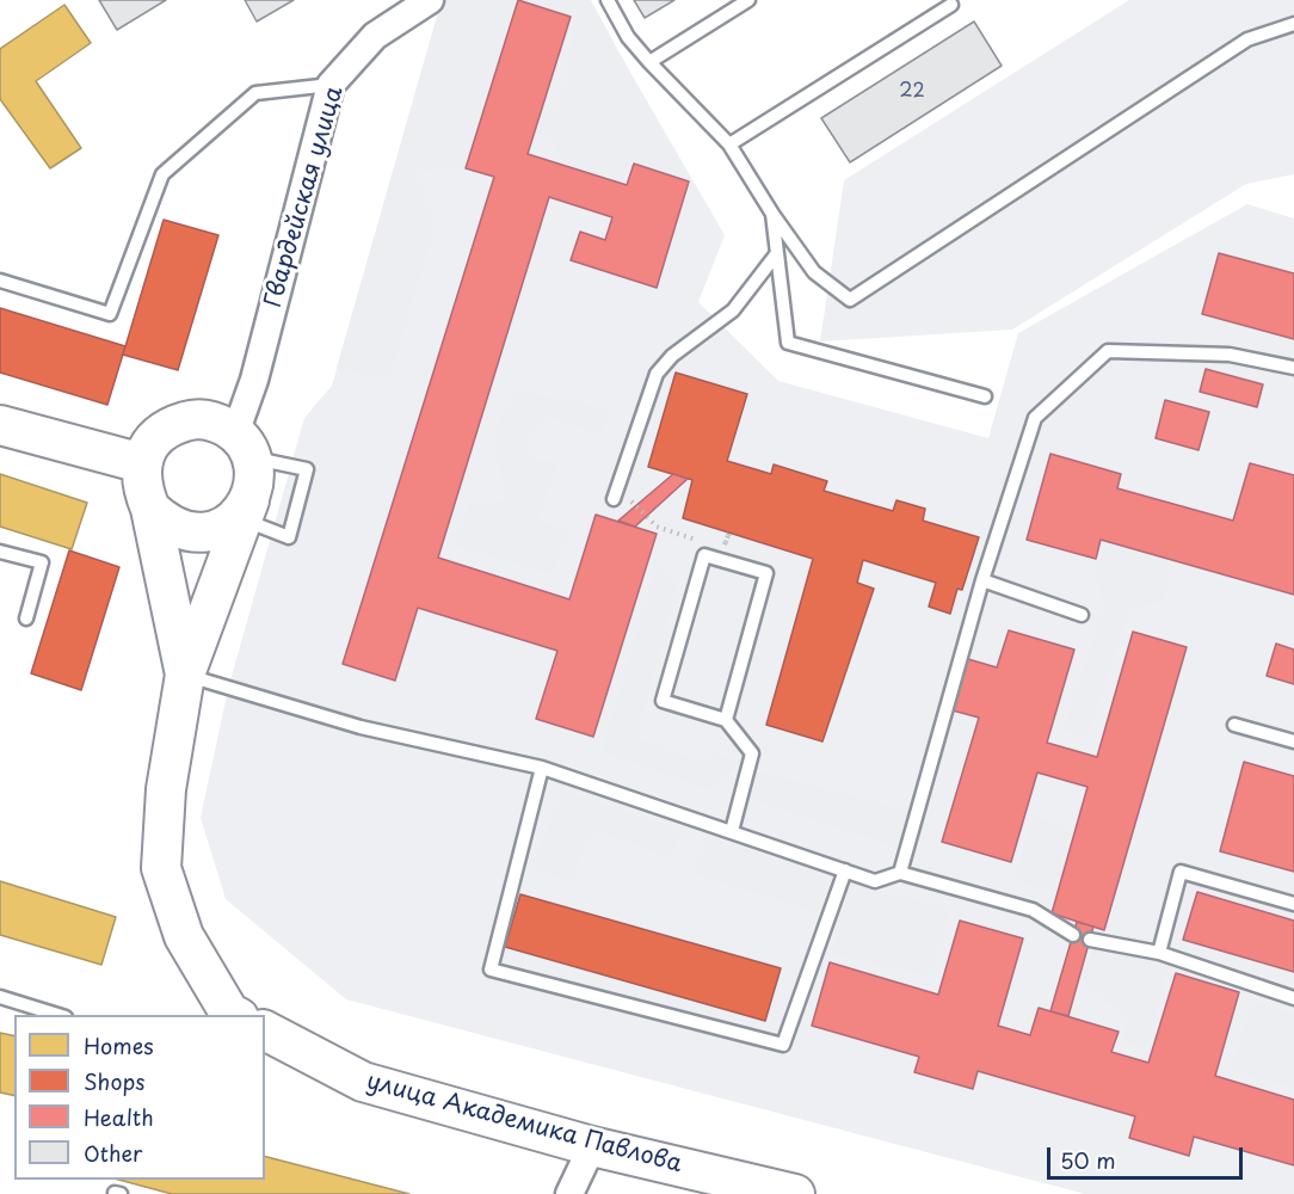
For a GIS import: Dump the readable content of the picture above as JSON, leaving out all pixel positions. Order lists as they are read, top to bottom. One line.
{"streets":{"street":["Гвардейская улица","улица Академика Павлова"]},"house_numbers":["22"],"legend":["Homes","Shops","Health","Other"],"scale_bar":"50 m"}
